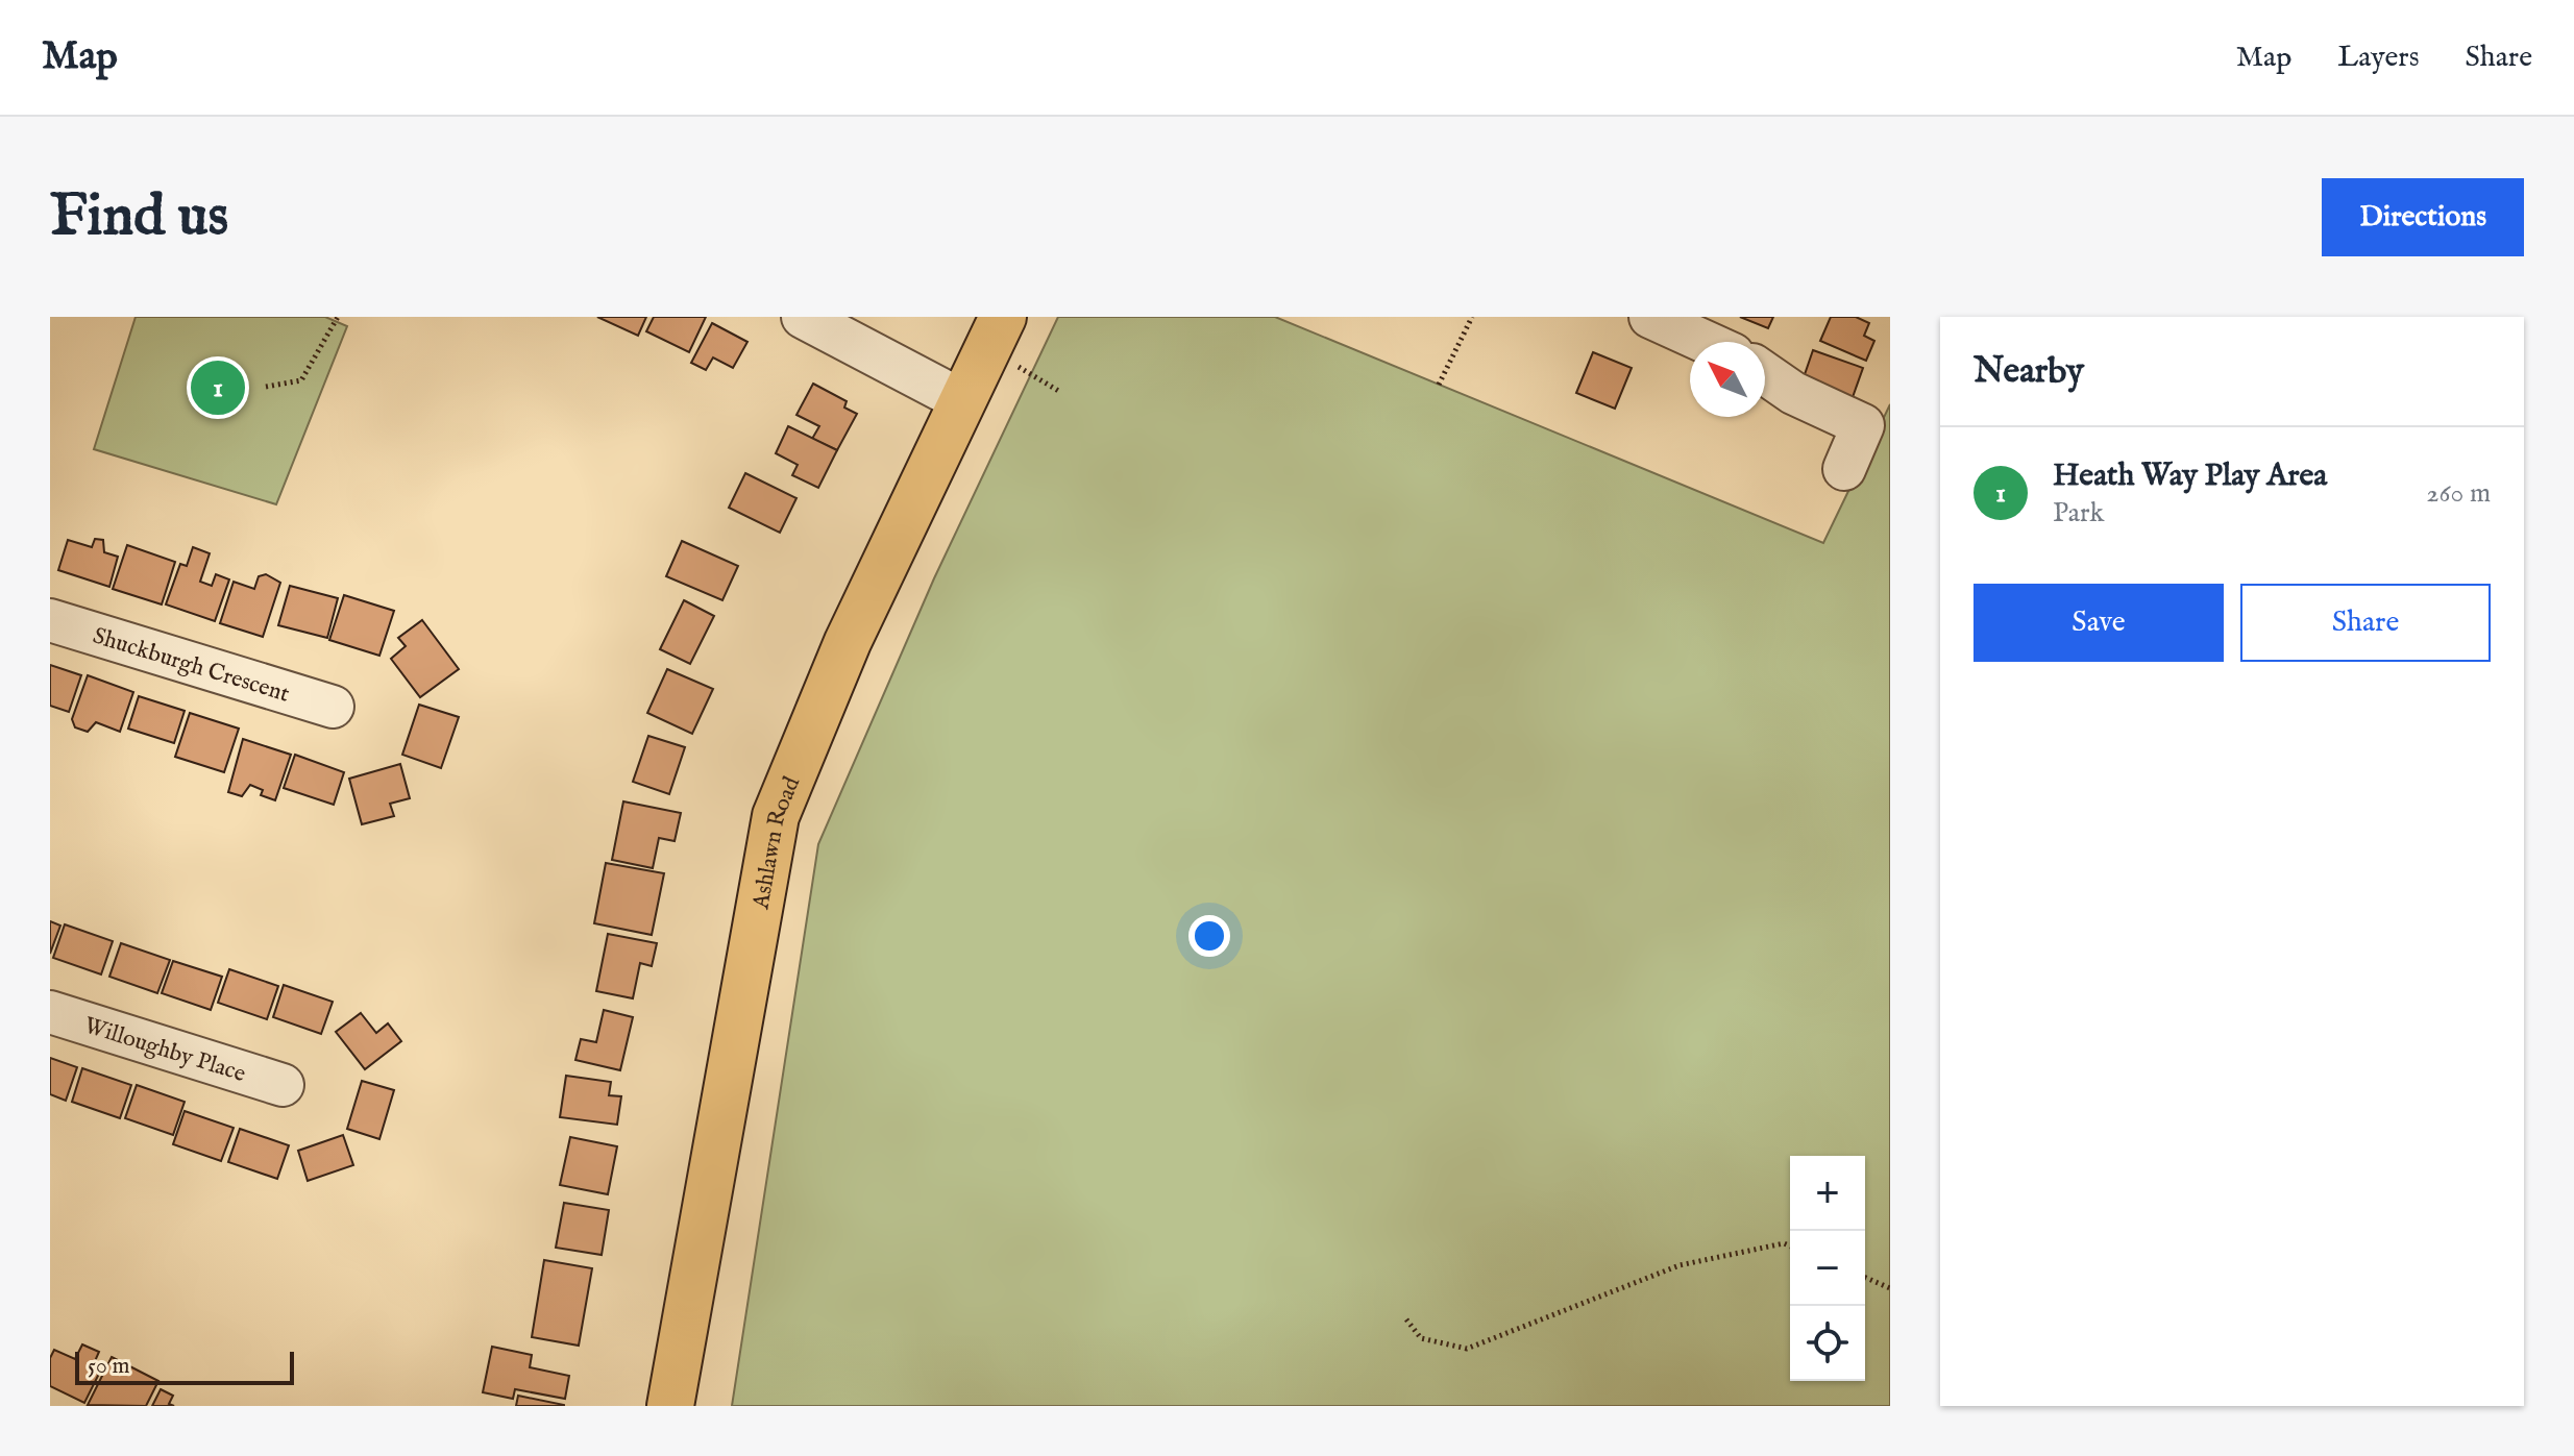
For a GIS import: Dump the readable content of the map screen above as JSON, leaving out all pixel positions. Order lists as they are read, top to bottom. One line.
{"streets":{"main road":["Ashlawn Road"],"street":["Shuckburgh Crescent","Willoughby Place"]},"scale_bar":"50 m","north":"top left","page":{"header":"Map","nav":["Map","Layers","Share"],"buttons":["Directions",["Save","Share"]],"title":"Find us","heading":"Nearby","pins":"1","list":[{"mark":"1","name":"Heath Way Play Area","note":"Park","value":"260 m"}],"map_buttons":["+","−"],"scale":"50 m"}}
